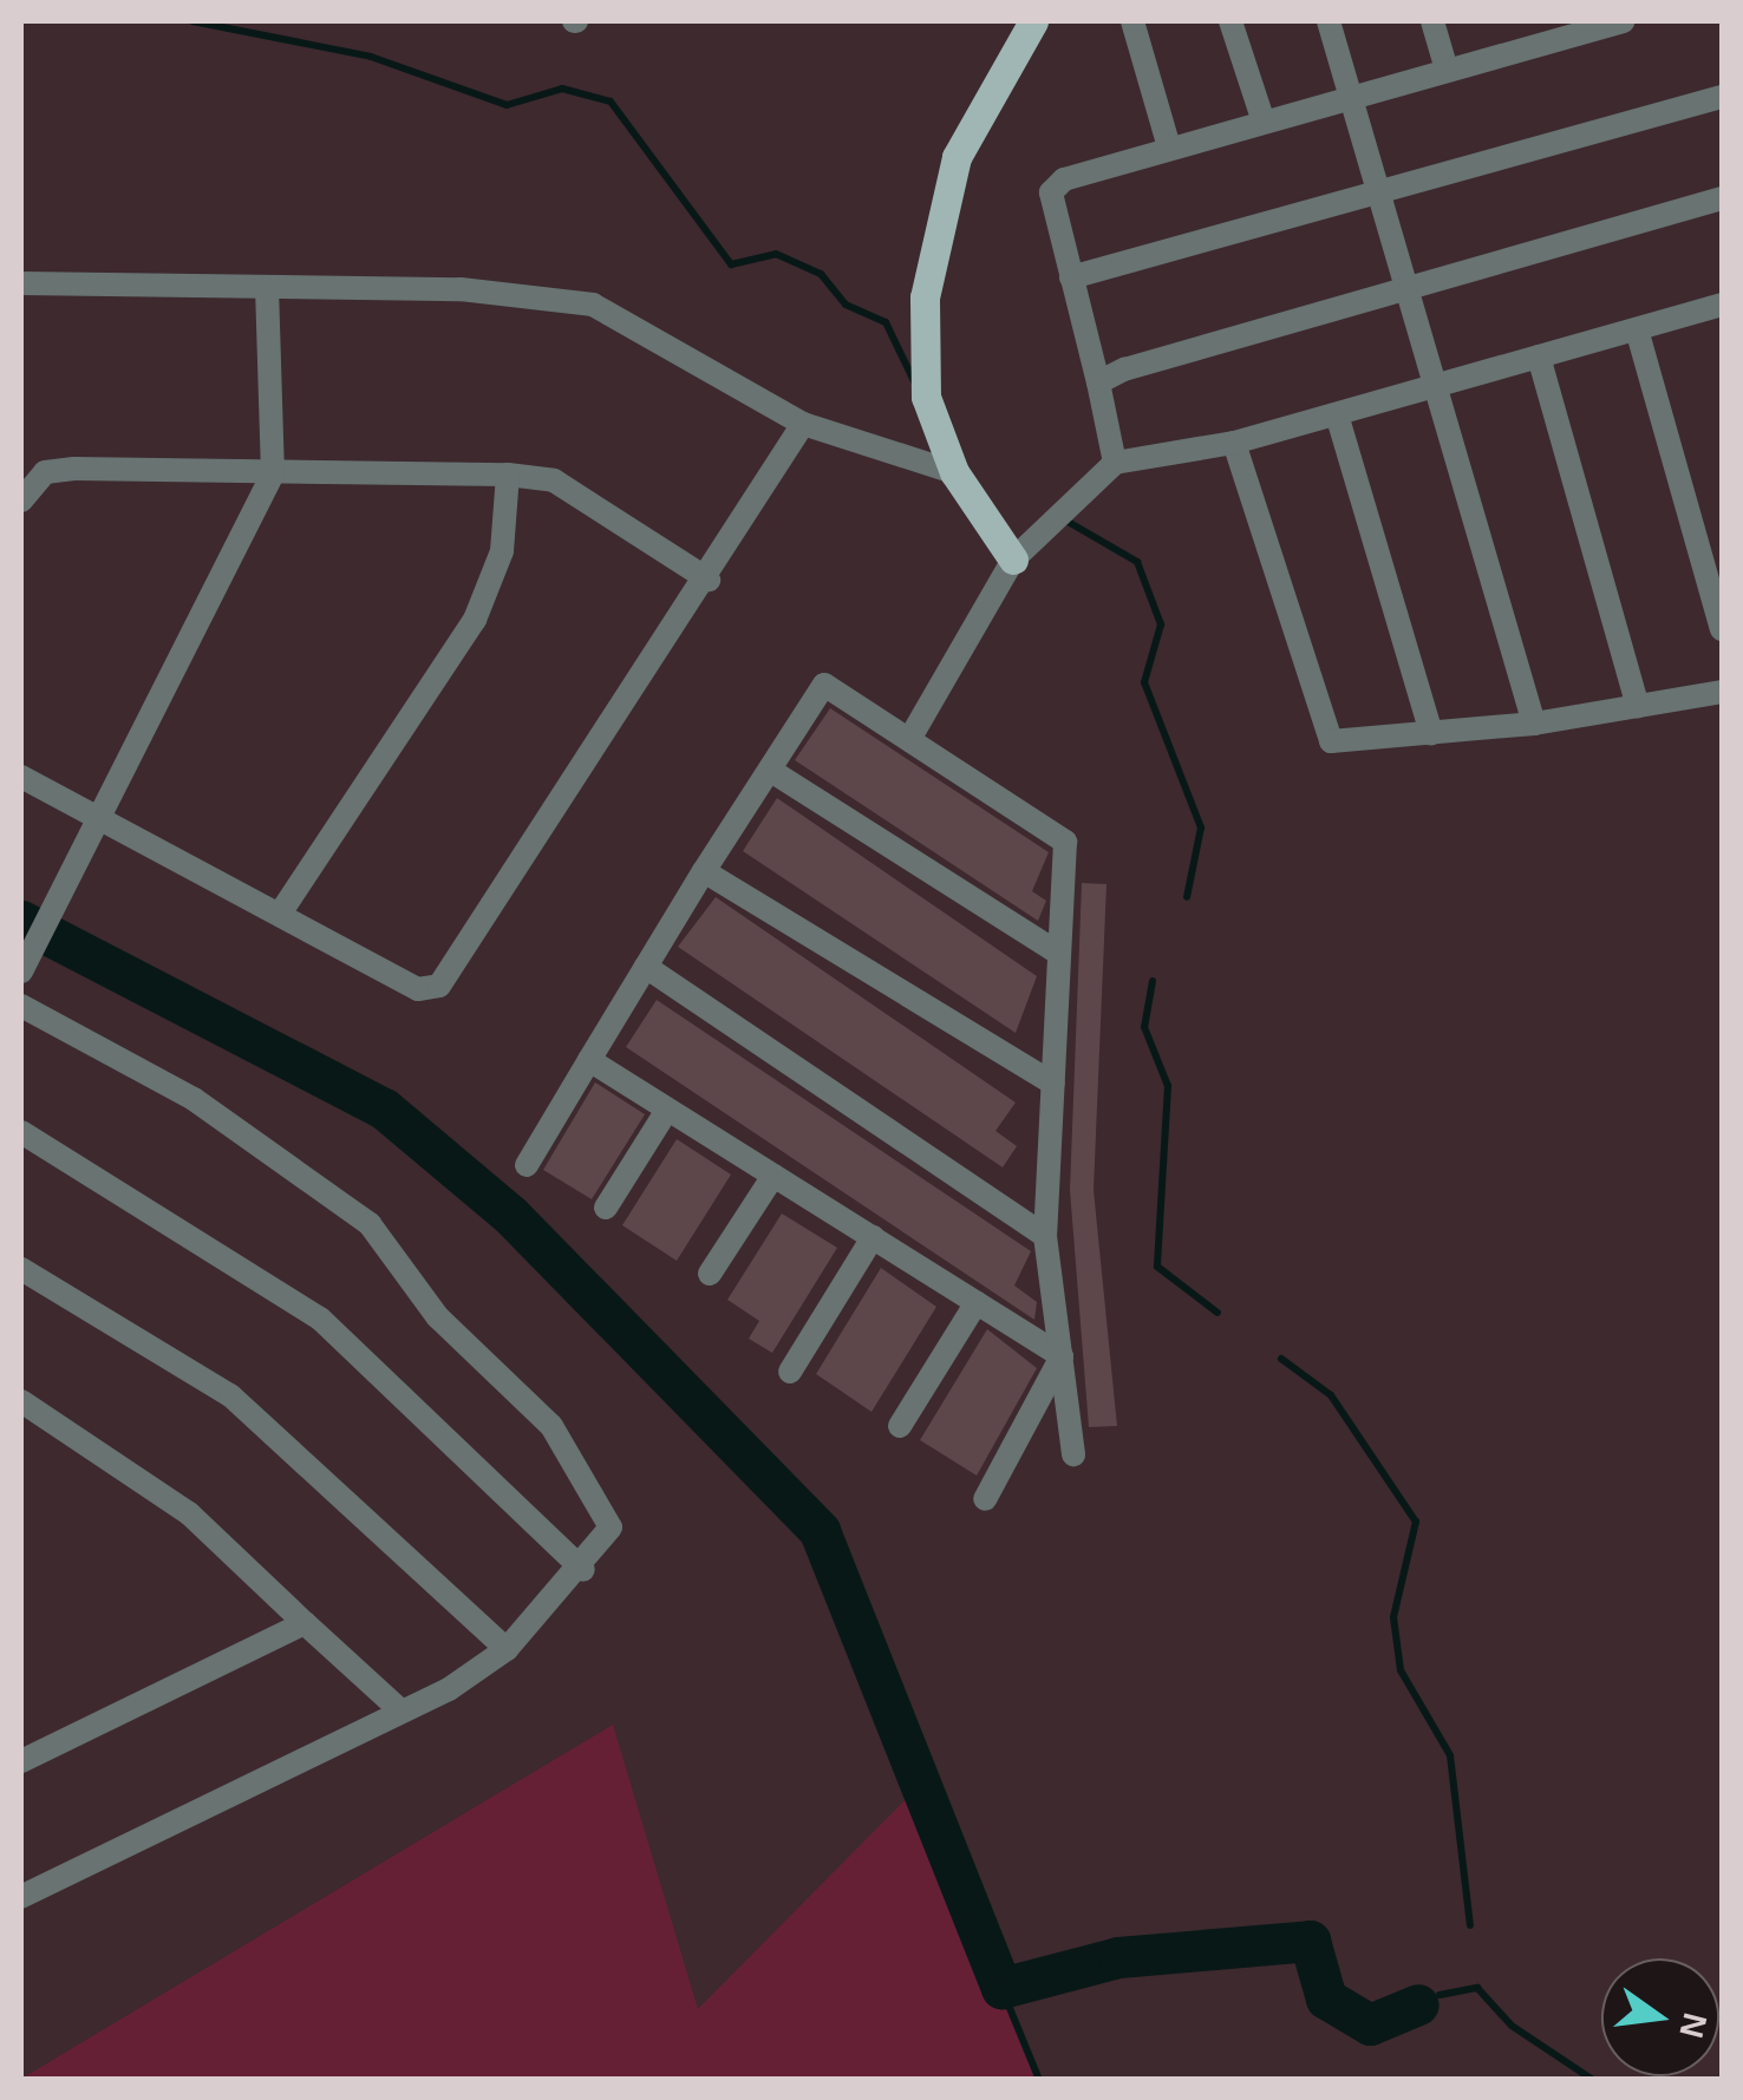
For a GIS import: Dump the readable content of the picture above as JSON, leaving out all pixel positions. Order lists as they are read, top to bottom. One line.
{"north":"right"}
